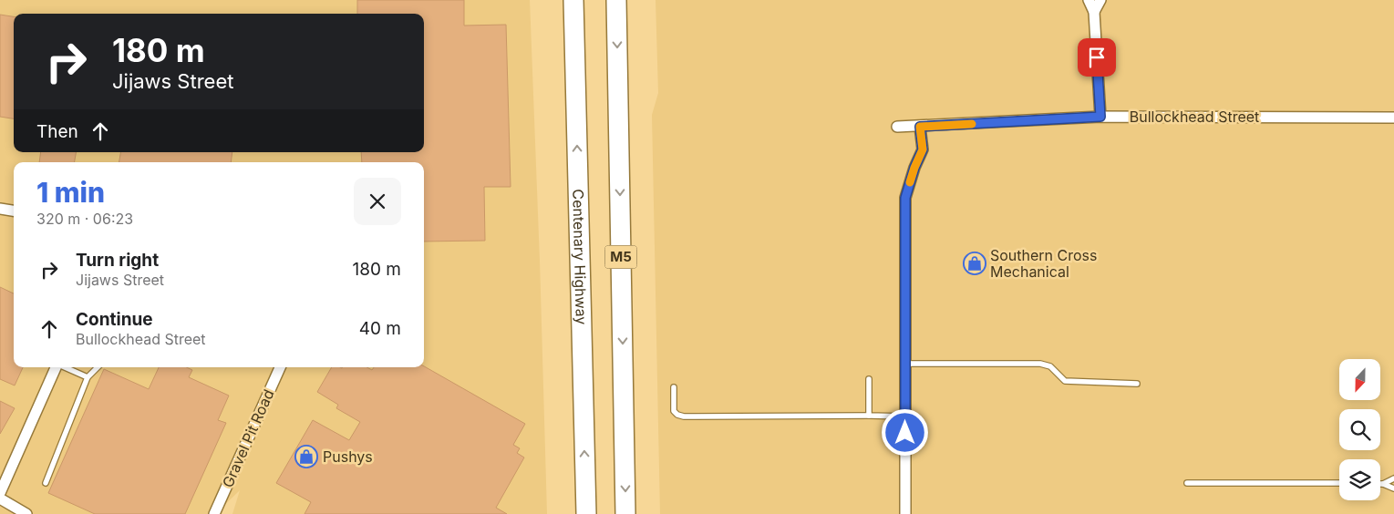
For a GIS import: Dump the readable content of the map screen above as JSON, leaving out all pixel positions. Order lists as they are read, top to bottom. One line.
{"streets":{"highway":["Centenary Highway","M5"],"street":["Bullockhead Street","Gravel Pit Road"]},"places":{"shop":["Southern Cross Mechanical","Pushys"]},"north":"bottom","page":{"turn":["180 m","Jijaws Street"],"then":"Then","heading":["1 min","320 m · 06:23"],"list":[{"name":"Turn right","note":"Jijaws Street","value":"180 m"},{"name":"Continue","note":"Bullockhead Street","value":"40 m"}]}}
